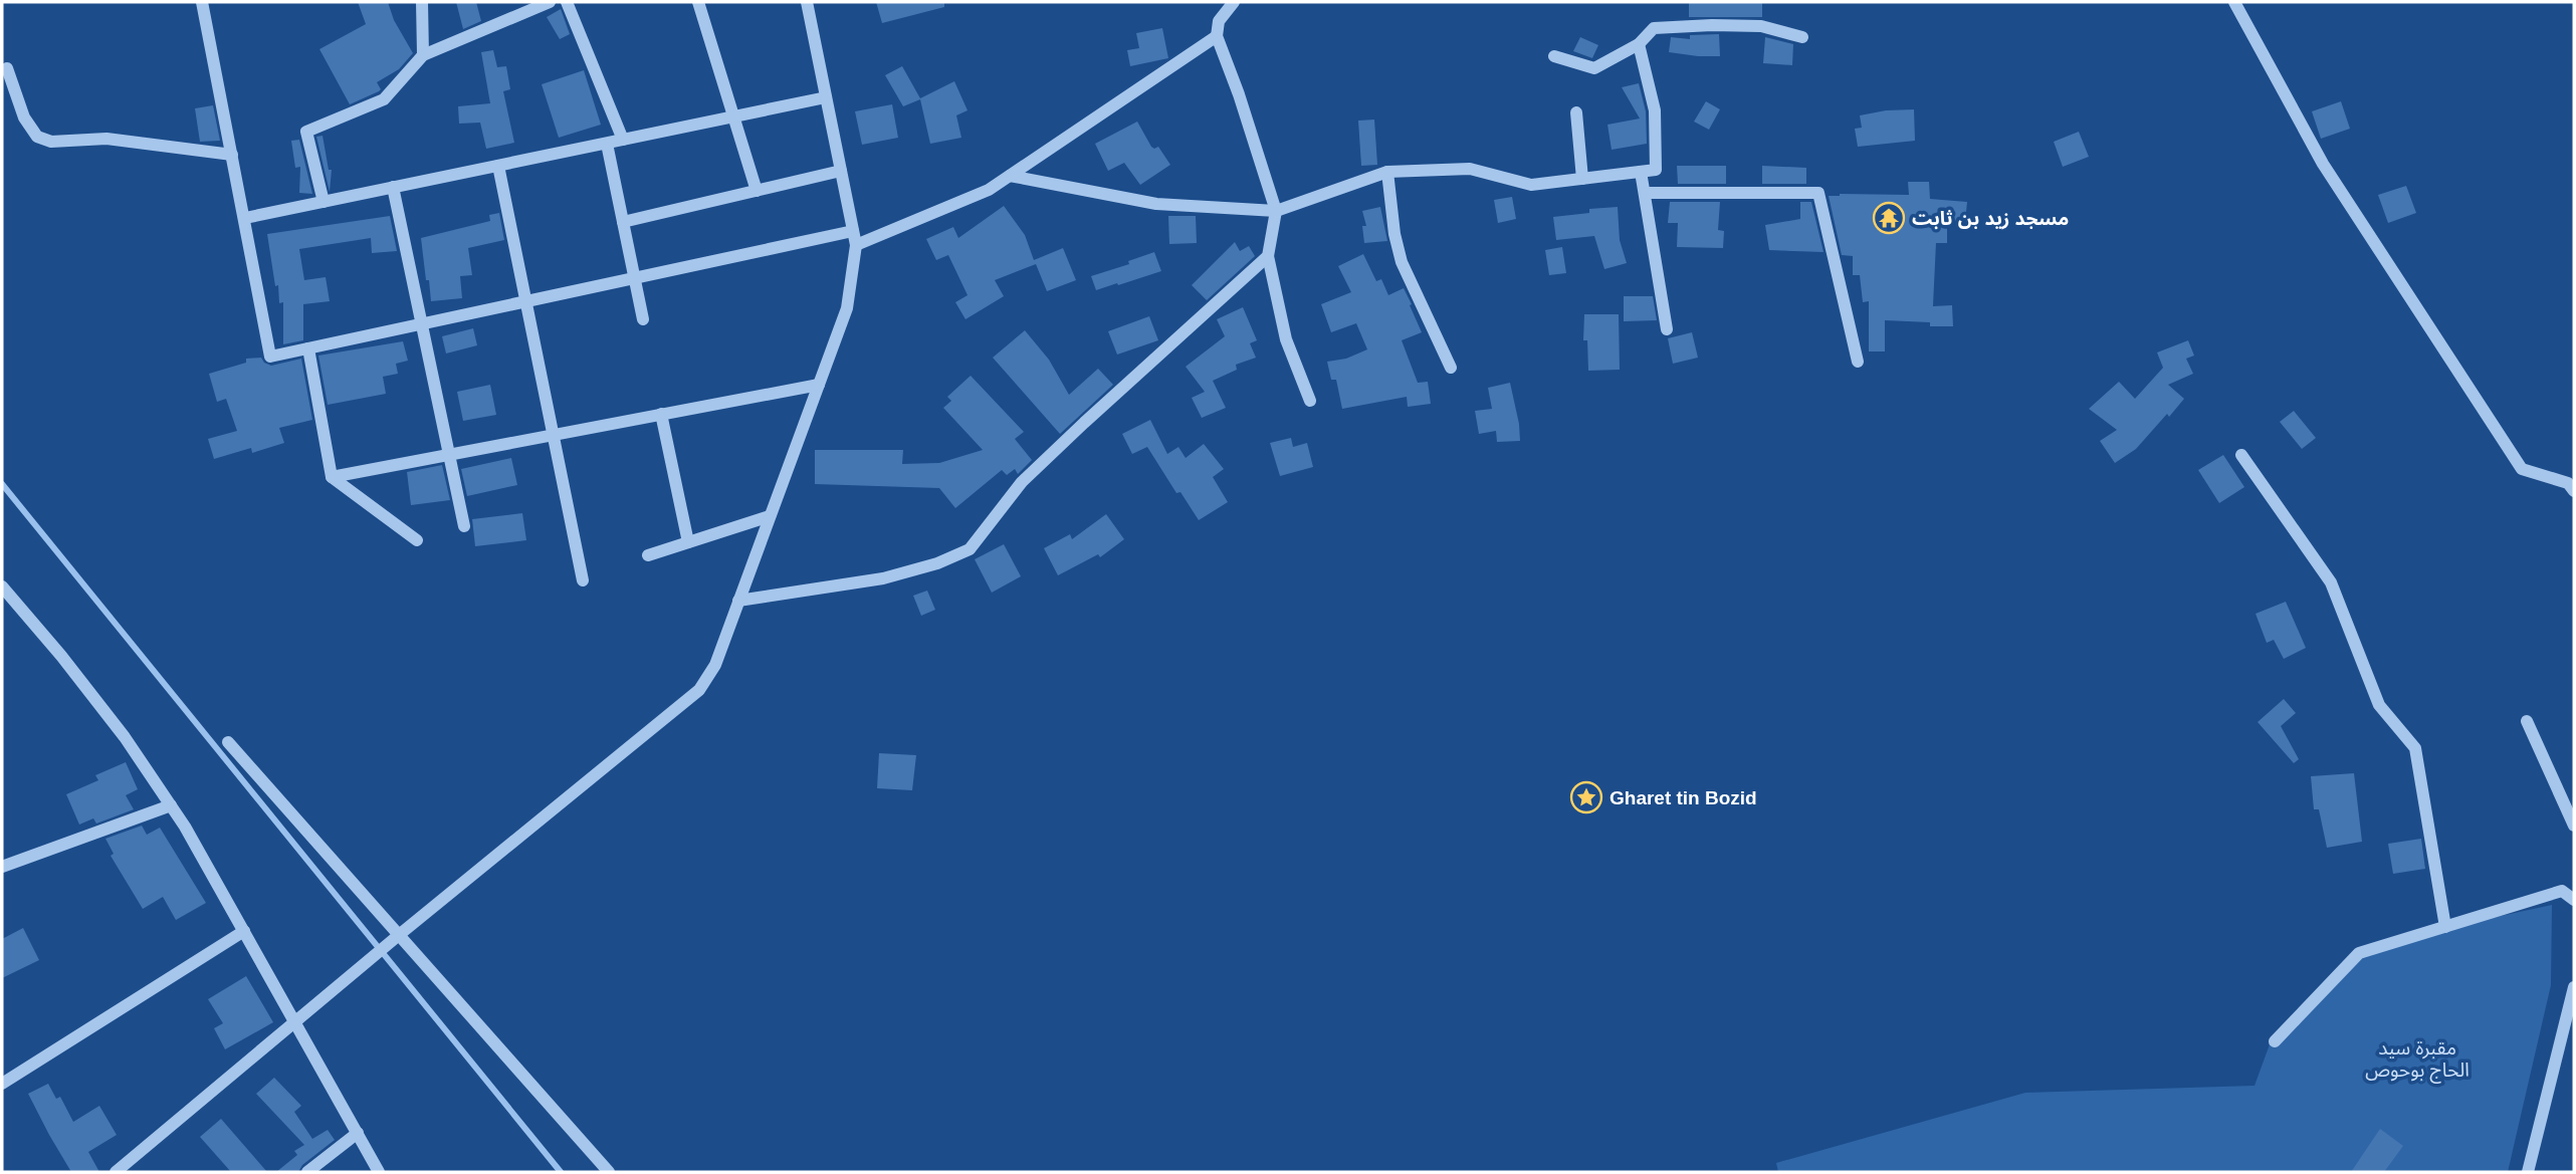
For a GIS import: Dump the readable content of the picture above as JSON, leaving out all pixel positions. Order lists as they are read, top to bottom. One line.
{"parks":["مقبرة سيد الحاج بوحوص"],"places":{"temple":["مسجد زيد بن ثابت"],"place":["Gharet tin Bozid"]}}
